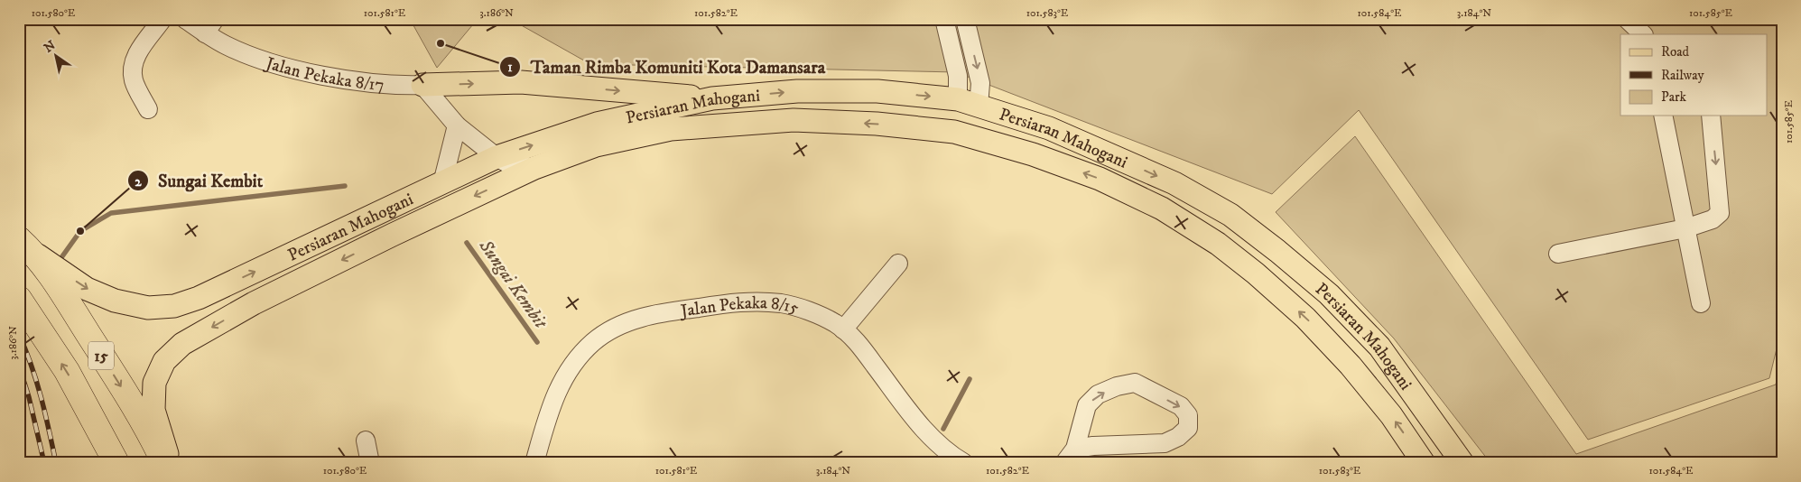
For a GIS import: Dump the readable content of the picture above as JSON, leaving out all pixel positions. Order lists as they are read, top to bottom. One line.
{"streets":{"highway":["15"],"main road":["Persiaran Mahogani"],"street":["Jalan Pekaka 8/17","Jalan Pekaka 8/15"]},"crossings":[["Persiaran Mahogani","15"]],"water":["Sungai Kembit"],"places":["Taman Rimba Komuniti Kota Damansara","Sungai Kembit"],"legend":["Road","Railway","Park"],"north":"top left","coordinates":["101.580°E","101.581°E","3.186°N","101.582°E","101.583°E","101.584°E","3.184°N","101.585°E"]}
